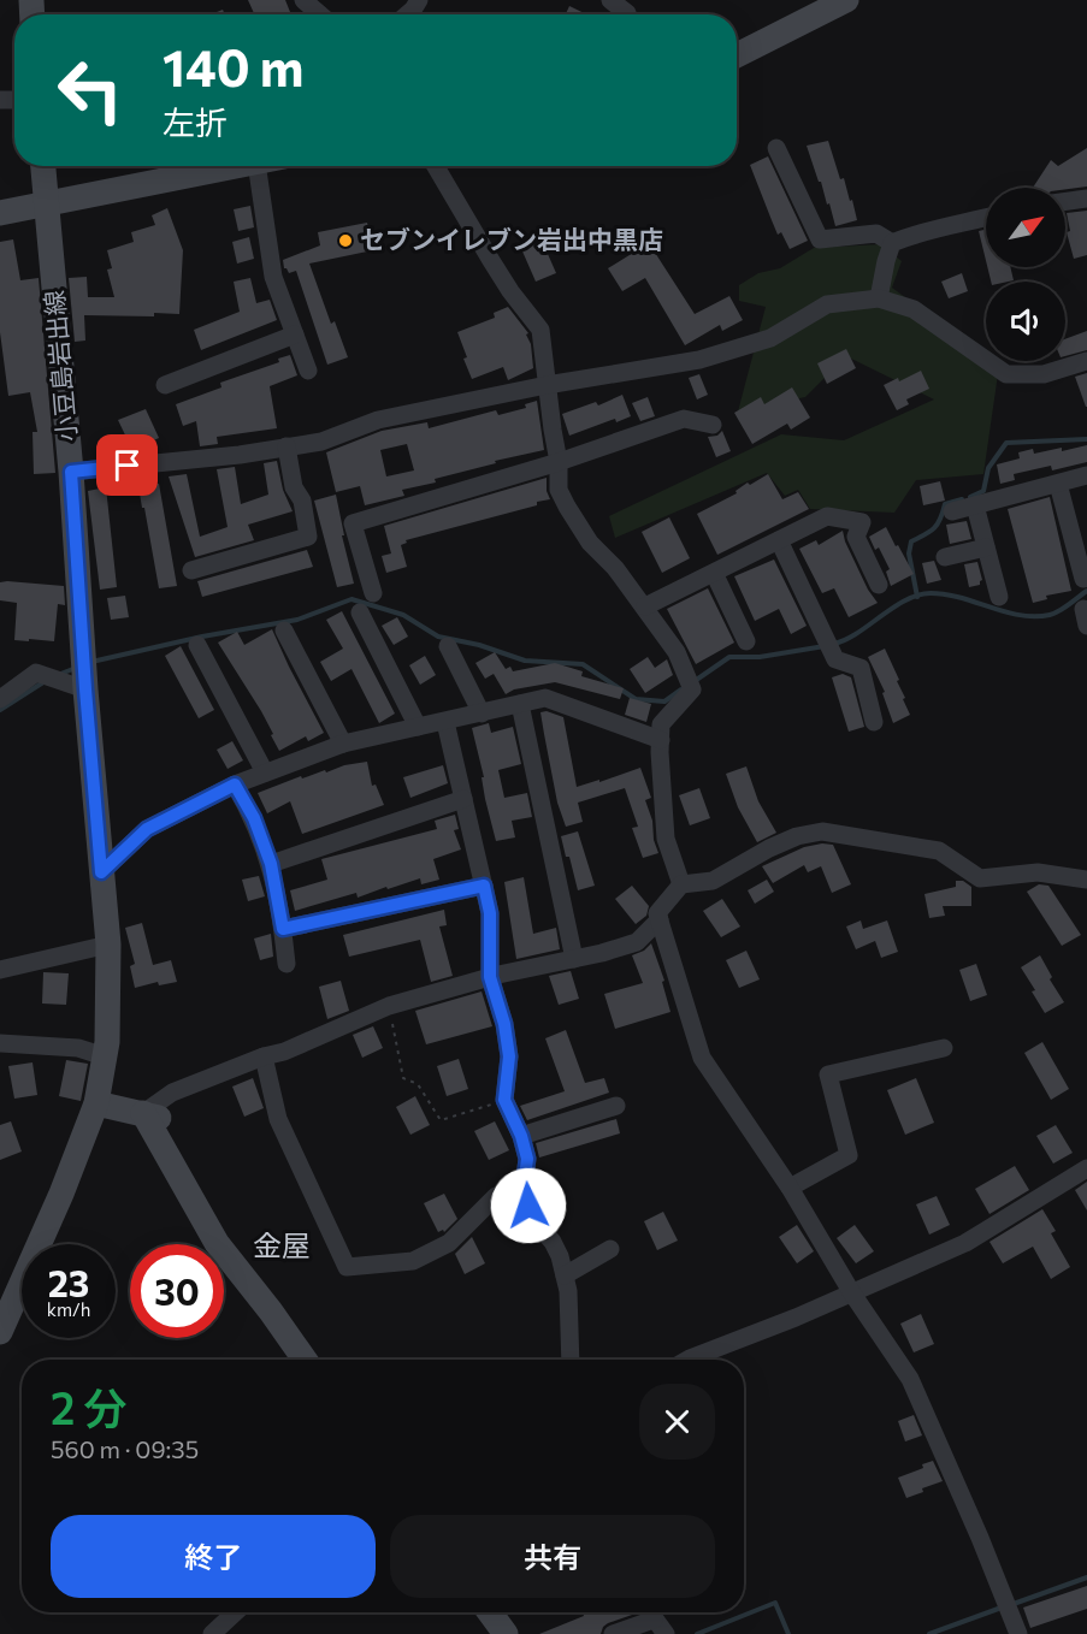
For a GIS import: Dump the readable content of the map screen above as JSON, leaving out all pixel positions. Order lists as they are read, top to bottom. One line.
{"streets":{"main road":["小豆島岩出線"]},"districts":["金屋"],"places":["セブンイレブン岩出中黒店"],"north":"top right","page":{"turn":["140 m","左折"],"speed":"23 km/h","limit":"30","heading":["2 分","560 m · 09:35"],"buttons":["終了","共有"]}}
